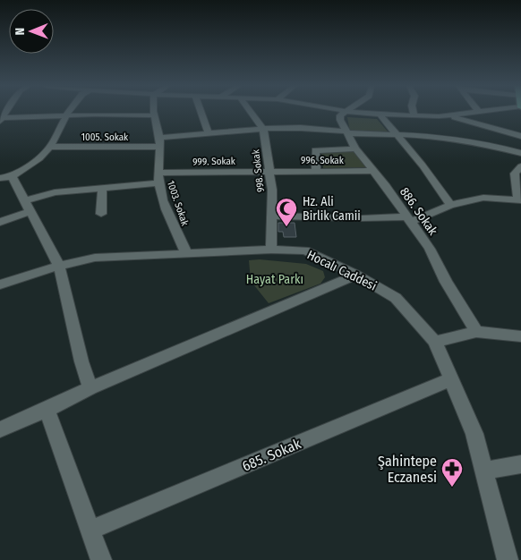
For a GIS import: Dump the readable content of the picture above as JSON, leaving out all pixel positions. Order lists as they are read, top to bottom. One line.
{"streets":{"street":["1005. Sokak","996. Sokak","999. Sokak","998. Sokak","1003. Sokak","886. Sokak","Hocalı Caddesi","685. Sokak"]},"crossings":[["1005. Sokak","998. Sokak"],["1005. Sokak","1003. Sokak"],["1005. Sokak","886. Sokak"],["996. Sokak","999. Sokak"],["996. Sokak","998. Sokak"],["996. Sokak","886. Sokak"],["999. Sokak","998. Sokak"],["999. Sokak","1003. Sokak"],["998. Sokak","Hocalı Caddesi"],["1003. Sokak","Hocalı Caddesi"],["Hocalı Caddesi","685. Sokak"]],"parks":["Hayat Parkı"],"places":{"mosque":["Hz. Ali Birlik Camii"],"pharmacy":["Şahintepe Eczanesi"]},"north":"left"}
